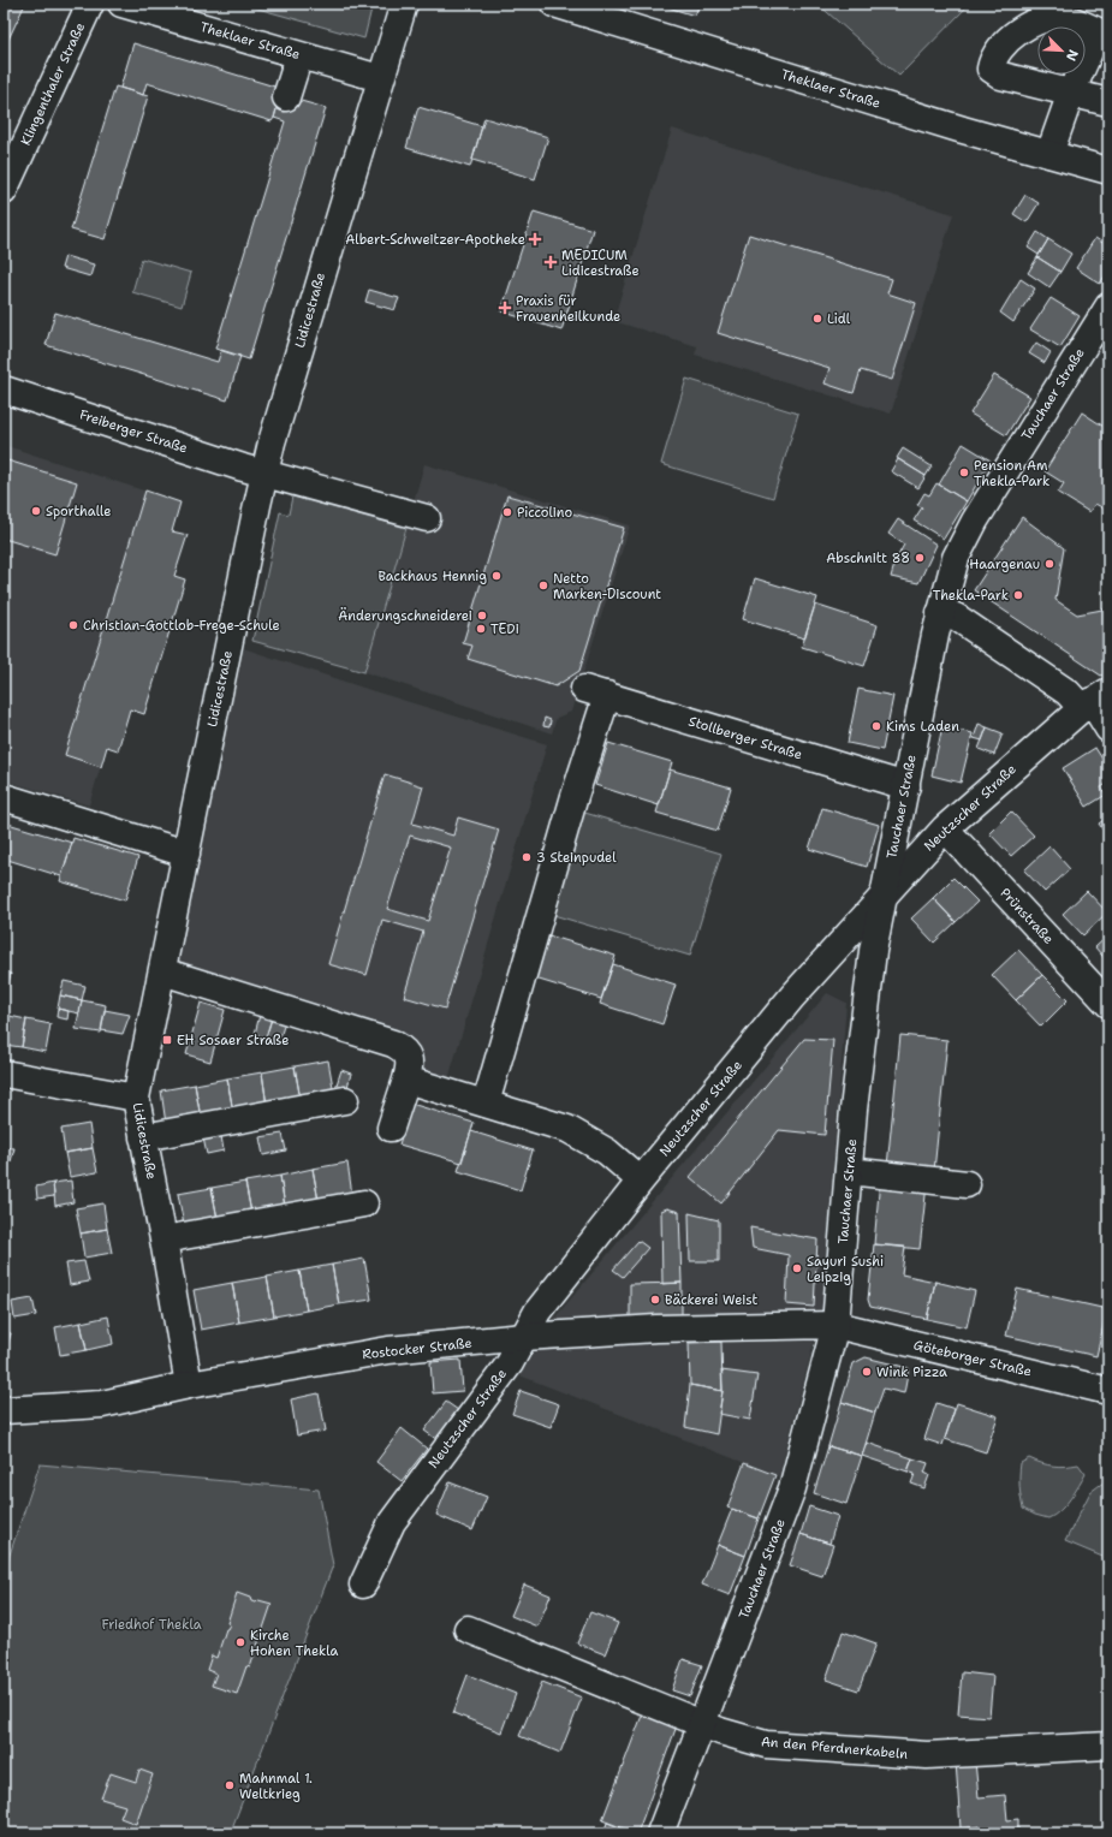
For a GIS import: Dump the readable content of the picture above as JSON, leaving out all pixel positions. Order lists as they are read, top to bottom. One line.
{"streets":{"street":["Theklaer Straße","Klingenthaler Straße","Lidicestraße","Tauchaer Straße","Freiberger Straße","Stollberger Straße","Neutzscher Straße","Prünstraße","Rostocker Straße","Göteborger Straße","An den Pferdnerkabeln"]},"crossings":[["Theklaer Straße","Lidicestraße"],["Lidicestraße","Freiberger Straße"],["Lidicestraße","Rostocker Straße"],["Tauchaer Straße","Stollberger Straße"],["Tauchaer Straße","Neutzscher Straße"],["Tauchaer Straße","Rostocker Straße"],["Tauchaer Straße","Göteborger Straße"],["Tauchaer Straße","An den Pferdnerkabeln"],["Neutzscher Straße","Prünstraße"],["Neutzscher Straße","Rostocker Straße"],["Rostocker Straße","Göteborger Straße"]],"parks":["Friedhof Thekla"],"places":{"health":["Albert-Schweitzer-Apotheke","MEDICUM Lidicestraße","Praxis für Frauenheilkunde"],"other":["Lidl","Pension Am Thekla-Park","Sporthalle","Piccolino","Abschnitt 88","Haargenau","Backhaus Hennig","Netto Marken-Discount","Thekla-Park","Änderungschneiderei","Christian-Gottlob-Frege-Schule","TEDi","Kims Laden","3 Steinpudel","Sayuri Sushi Leipzig","Bäckerei Weist","Wink Pizza","Kirche Hohen Thekla","Mahnmal 1. Weltkrieg"],"transit":["EH Sosaer Straße"]},"north":"bottom right"}
